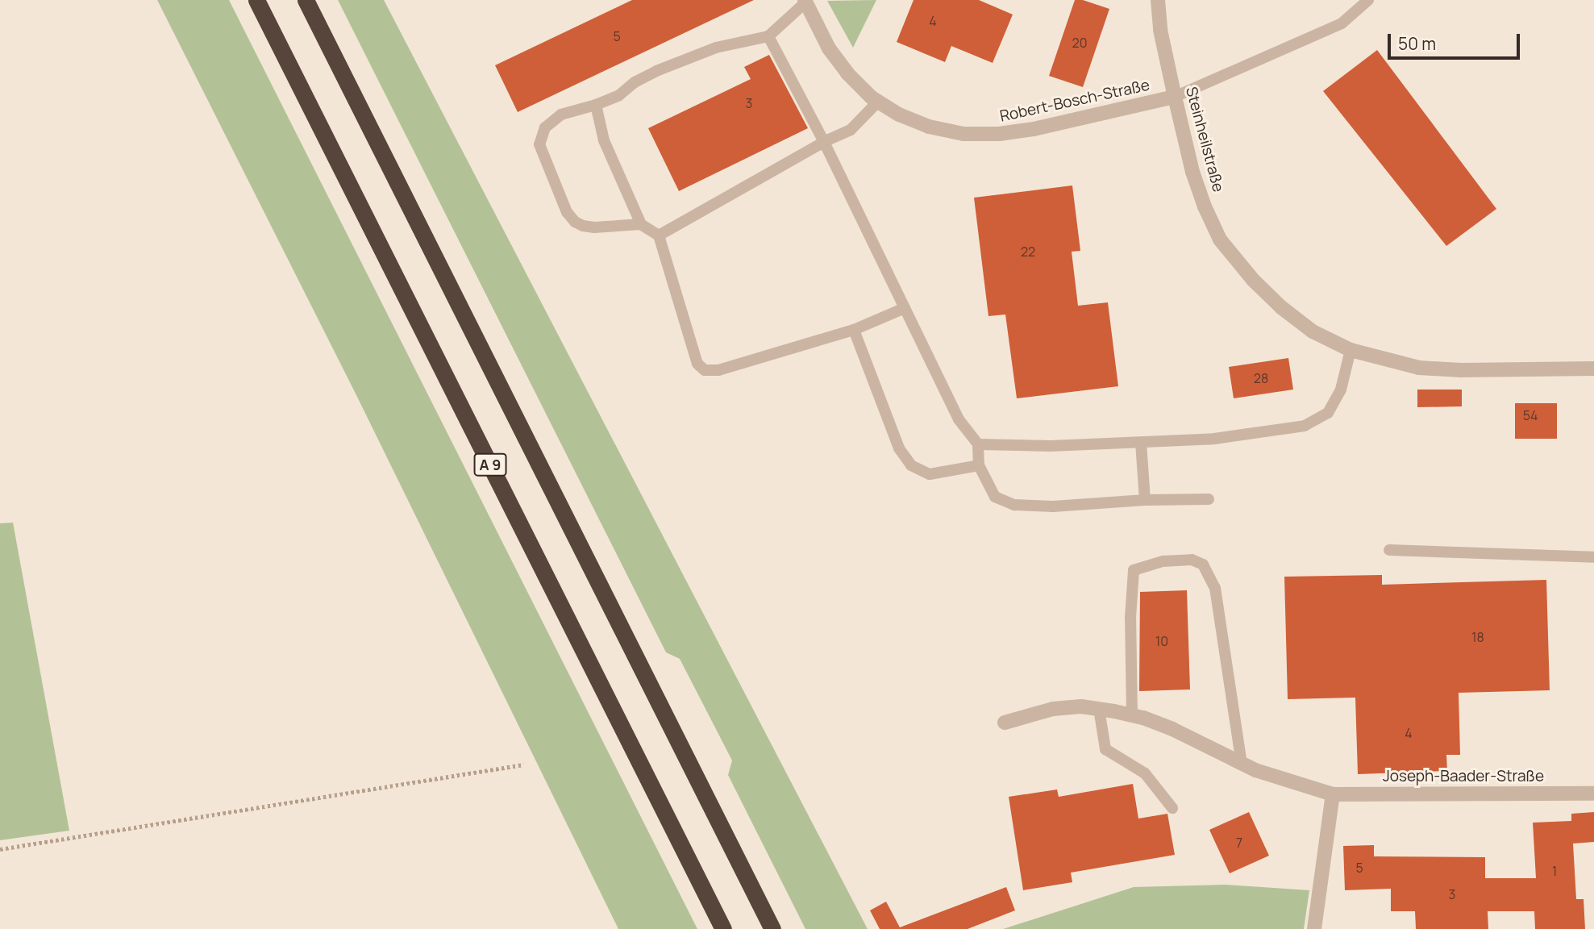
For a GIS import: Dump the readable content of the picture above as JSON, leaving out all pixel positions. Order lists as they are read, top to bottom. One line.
{"streets":{"highway":["A 9"],"street":["Robert-Bosch-Straße","Steinheilstraße","Joseph-Baader-Straße"]},"crossings":[["Robert-Bosch-Straße","Steinheilstraße"]],"house_numbers":["4","5","20","3","22","28","54","18","10","4","7","5","1","3"],"scale_bar":"50 m"}
